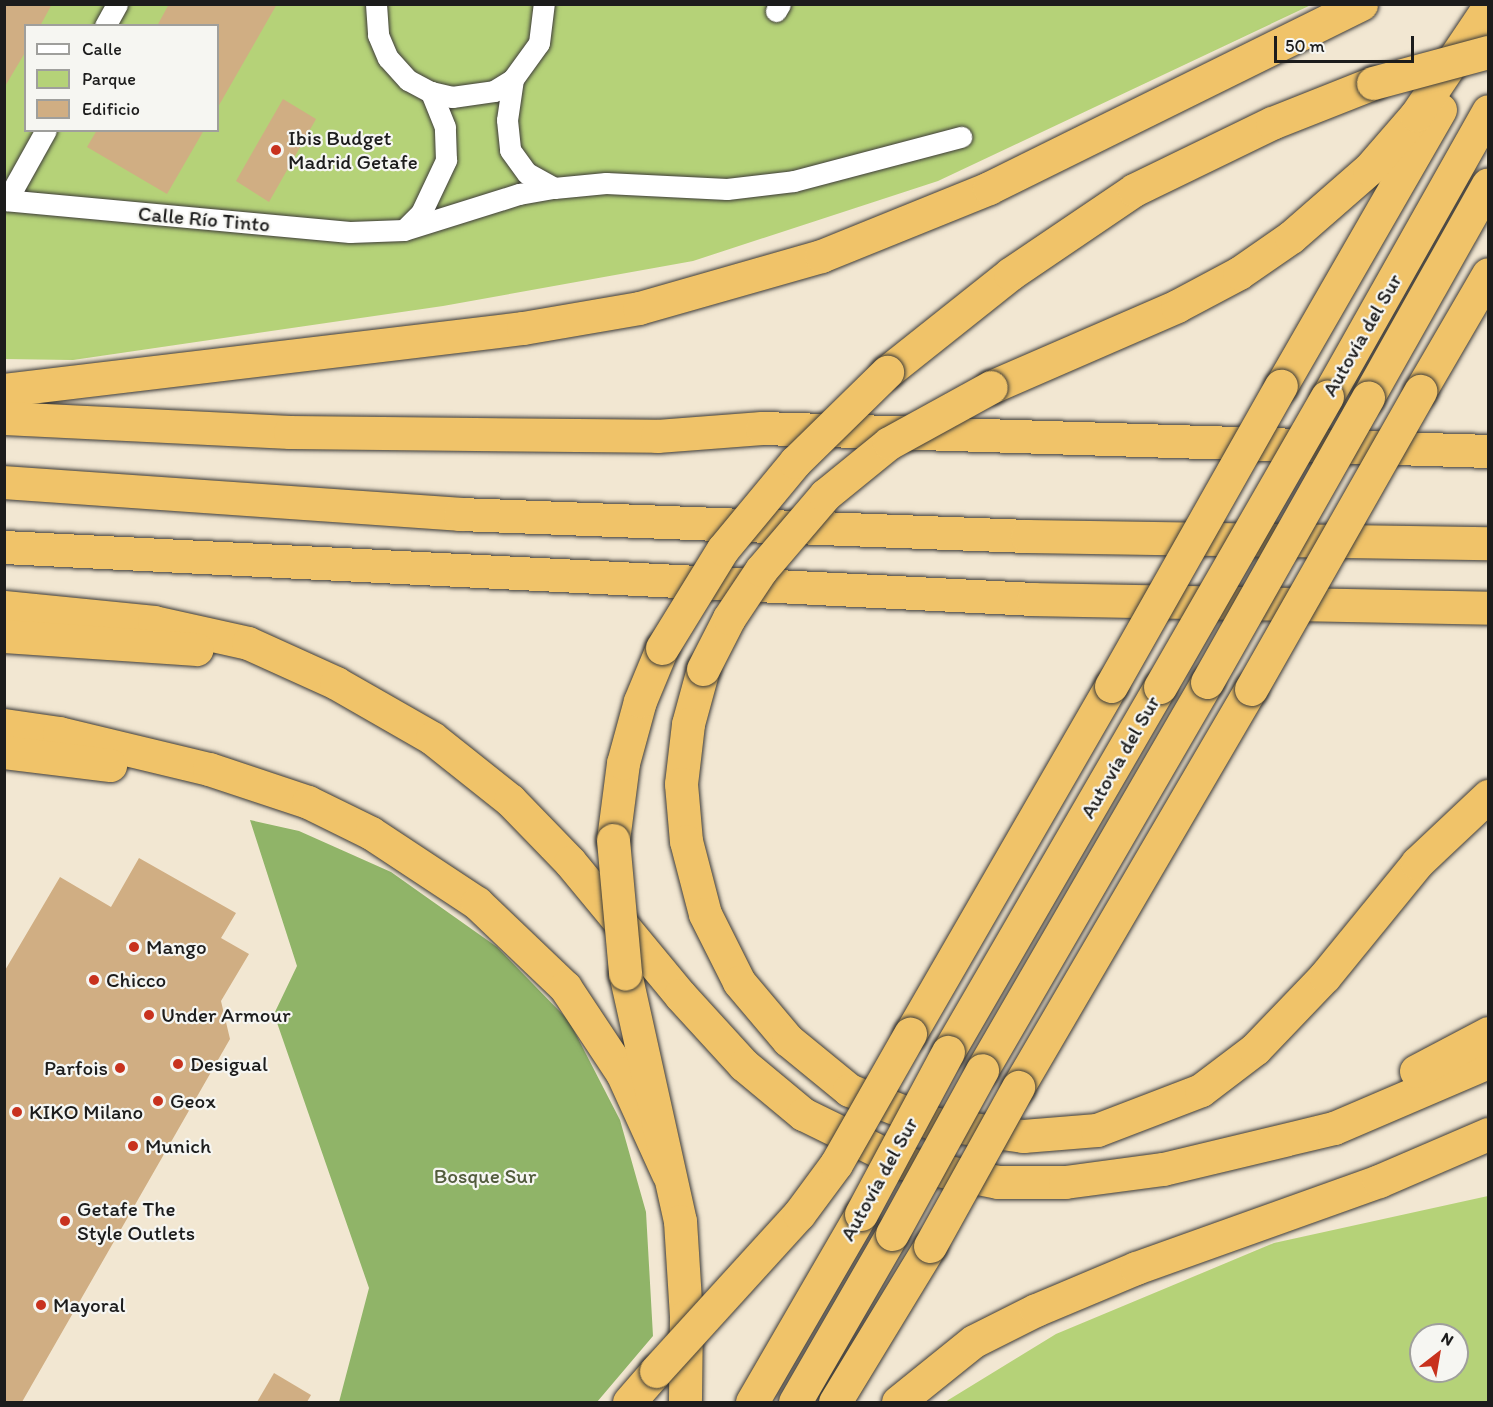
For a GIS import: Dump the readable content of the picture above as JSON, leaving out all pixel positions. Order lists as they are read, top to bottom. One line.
{"streets":{"highway":["Autovía del Sur"],"street":["Calle Río Tinto"]},"parks":["Bosque Sur"],"places":["Ibis Budget Madrid Getafe","Mango","Chicco","Under Armour","Desigual","Parfois","Geox","KIKO Milano","Munich","Getafe The Style Outlets","Mayoral"],"legend":["Calle","Parque","Edificio"],"scale_bar":"50 m","north":"top right"}
